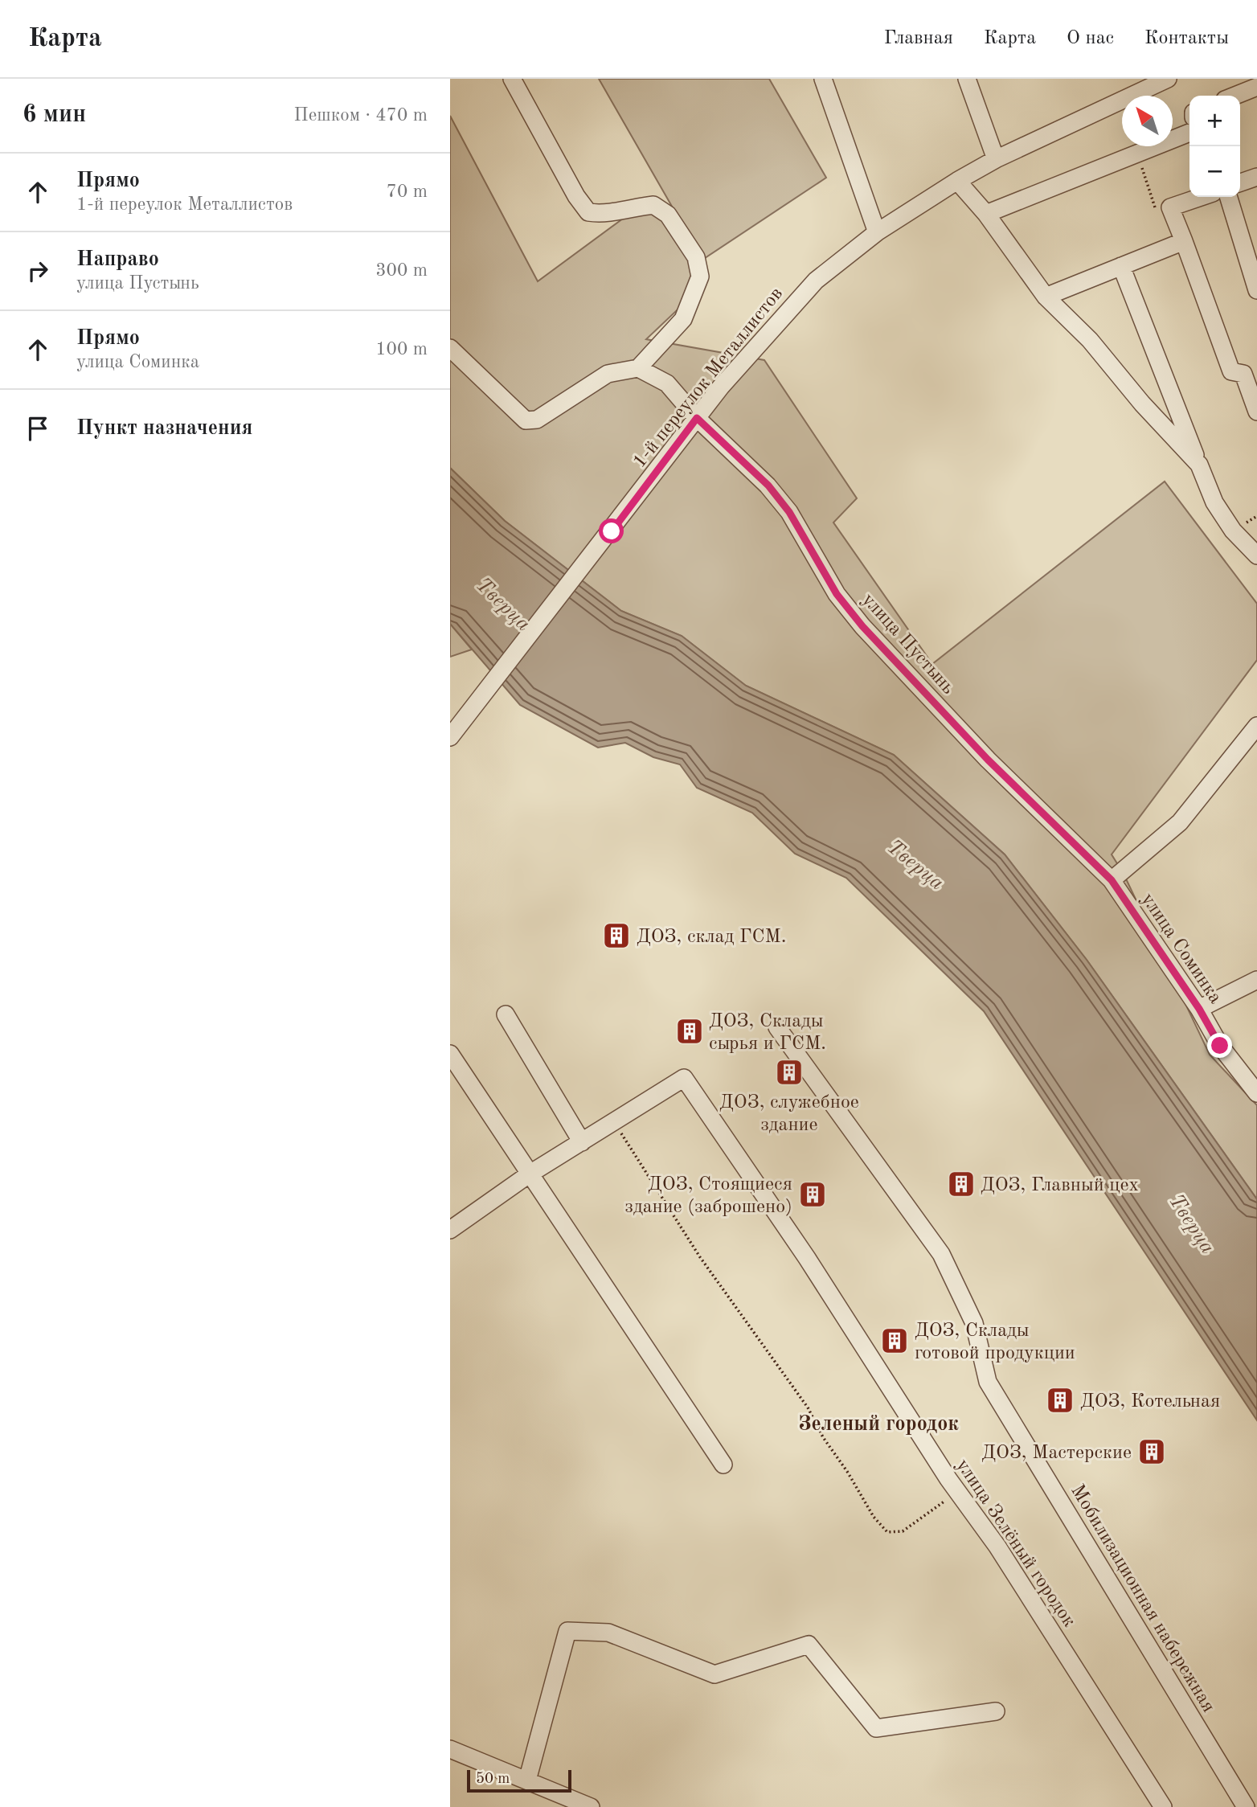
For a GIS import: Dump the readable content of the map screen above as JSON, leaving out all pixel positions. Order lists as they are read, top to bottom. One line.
{"streets":{"street":["1-й переулок Металлистов","улица Пустынь","улица Соминка","улица Зелёный городок","Мобилизационная набережная"]},"crossings":[["1-й переулок Металлистов","улица Пустынь"],["улица Пустынь","улица Соминка"]],"districts":["Зеленый городок"],"water":["Тверца"],"places":{"building":["ДОЗ, склад ГСМ.","ДОЗ, Склады сырья и ГСМ.","ДОЗ, служебное здание","ДОЗ, Главный цех","ДОЗ, Стоящиеся здание (заброшено)","ДОЗ, Склады готовой продукции","ДОЗ, Котельная","ДОЗ, Мастерские"]},"scale_bar":"50 m","north":"top left","page":{"header":"Карта","nav":["Главная","Карта","О нас","Контакты"],"heading":["6 мин","Пешком · 470 m"],"map_buttons":["+","−"],"list":[["Прямо","1-й переулок Металлистов","70 m"],["Направо","улица Пустынь","300 m"],["Прямо","улица Соминка","100 m"],"Пункт назначения"],"scale":"50 m"}}
